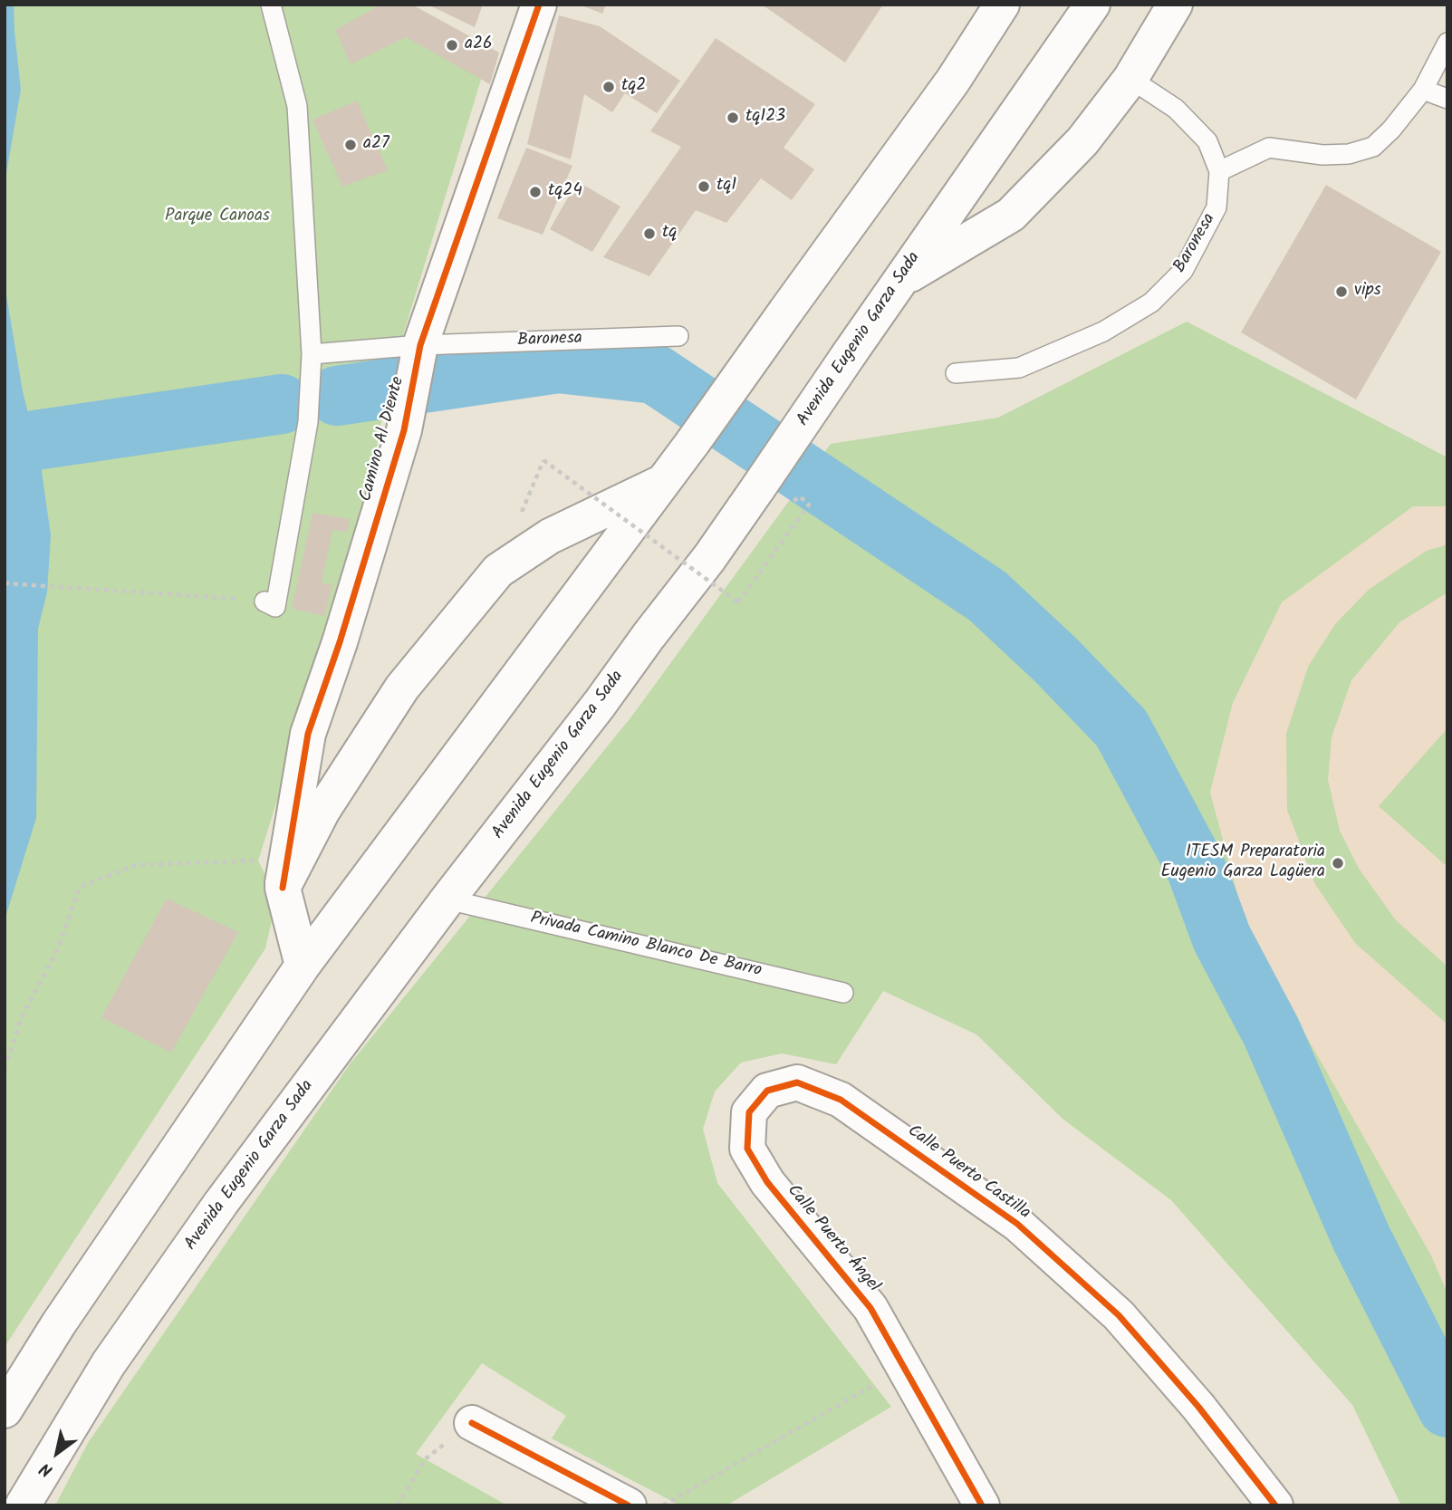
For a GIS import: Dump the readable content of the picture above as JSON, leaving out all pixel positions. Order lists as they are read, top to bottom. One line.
{"streets":{"main road":["Avenida Eugenio Garza Sada","Camino Al Diente","Calle Puerto Castilla","Calle Puerto Ángel"],"lane":["Baronesa","Privada Camino Blanco De Barro"]},"crossings":[["Baronesa","Camino Al Diente"],["Avenida Eugenio Garza Sada","Privada Camino Blanco De Barro"],["Calle Puerto Castilla","Calle Puerto Ángel"]],"parks":["Parque Canoas"],"places":["a26","tq2","tq123","a27","tq1","tq24","tq","vips","ITESM Preparatoria Eugenio Garza Lagüera"],"north":"bottom left"}
